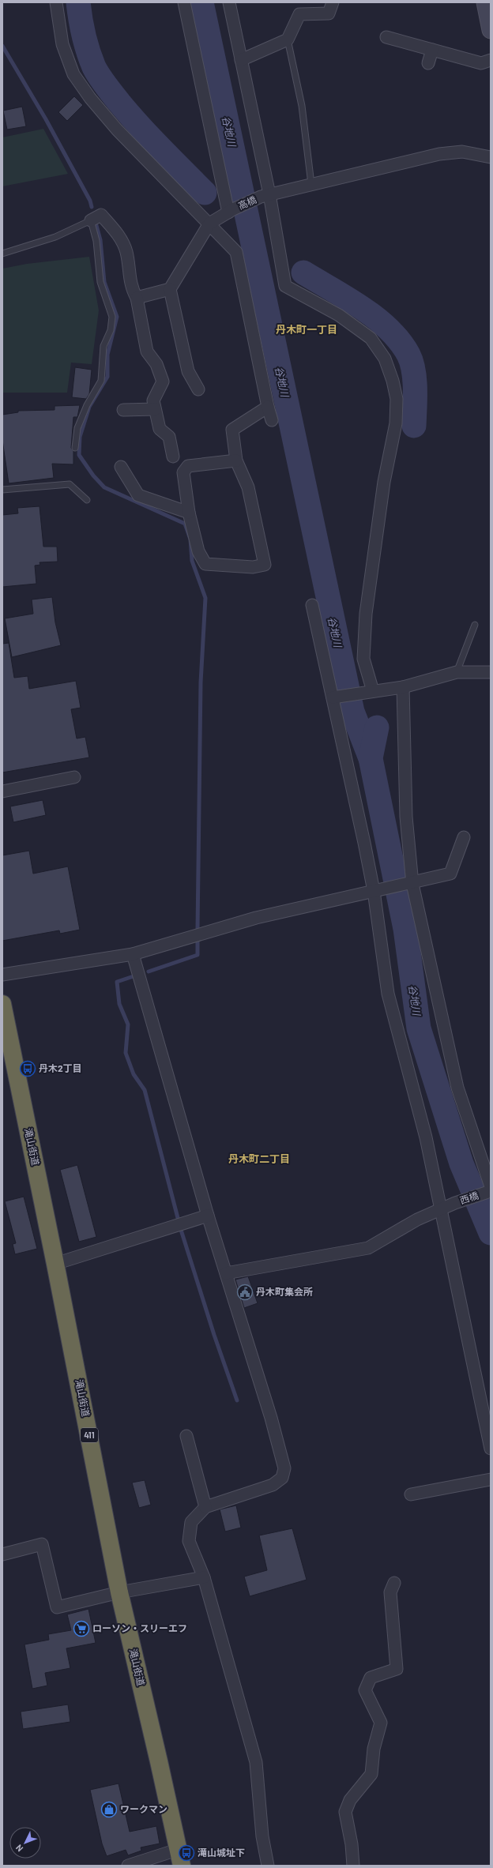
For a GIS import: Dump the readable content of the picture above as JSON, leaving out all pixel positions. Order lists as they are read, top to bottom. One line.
{"streets":{"highway":["滝山街道","411"],"street":["高橋","西橋"]},"districts":["丹木町一丁目","丹木町二丁目"],"water":["谷地川"],"places":{"bus stop":["丹木2丁目","滝山城址下"],"public building":["丹木町集会所"],"supermarket":["ローソン・スリーエフ"],"shop":["ワークマン"]},"north":"bottom left"}
